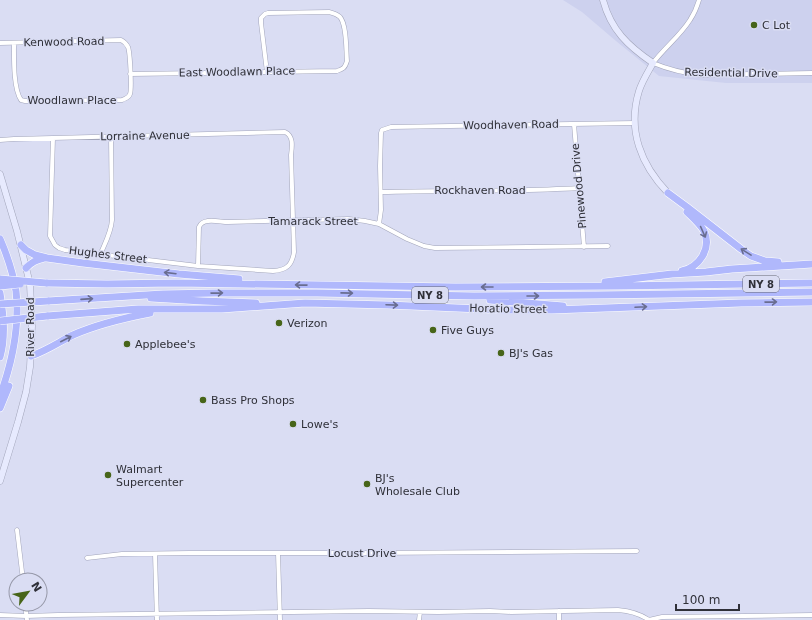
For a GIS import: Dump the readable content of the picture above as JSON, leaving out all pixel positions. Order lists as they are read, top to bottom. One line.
{"streets":{"highway":["NY 8","Horatio Street"],"main road":["River Road"],"street":["Kenwood Road","East Woodlawn Place","Residential Drive","Woodlawn Place","Woodhaven Road","Lorraine Avenue","Pinewood Drive","Rockhaven Road","Tamarack Street","Hughes Street","Locust Drive"]},"crossings":[["Kenwood Road","Woodlawn Place"],["East Woodlawn Place","Woodlawn Place"],["Woodhaven Road","Pinewood Drive"],["Woodhaven Road","Rockhaven Road"],["Lorraine Avenue","Tamarack Street"],["Lorraine Avenue","Hughes Street"],["Pinewood Drive","Rockhaven Road"],["Pinewood Drive","Tamarack Street"],["Tamarack Street","Hughes Street"]],"places":["C Lot","Verizon","Five Guys","Applebee's","BJ's Gas","Bass Pro Shops","Lowe's","Walmart Supercenter","BJ's Wholesale Club"],"scale_bar":"100 m","north":"top right"}
